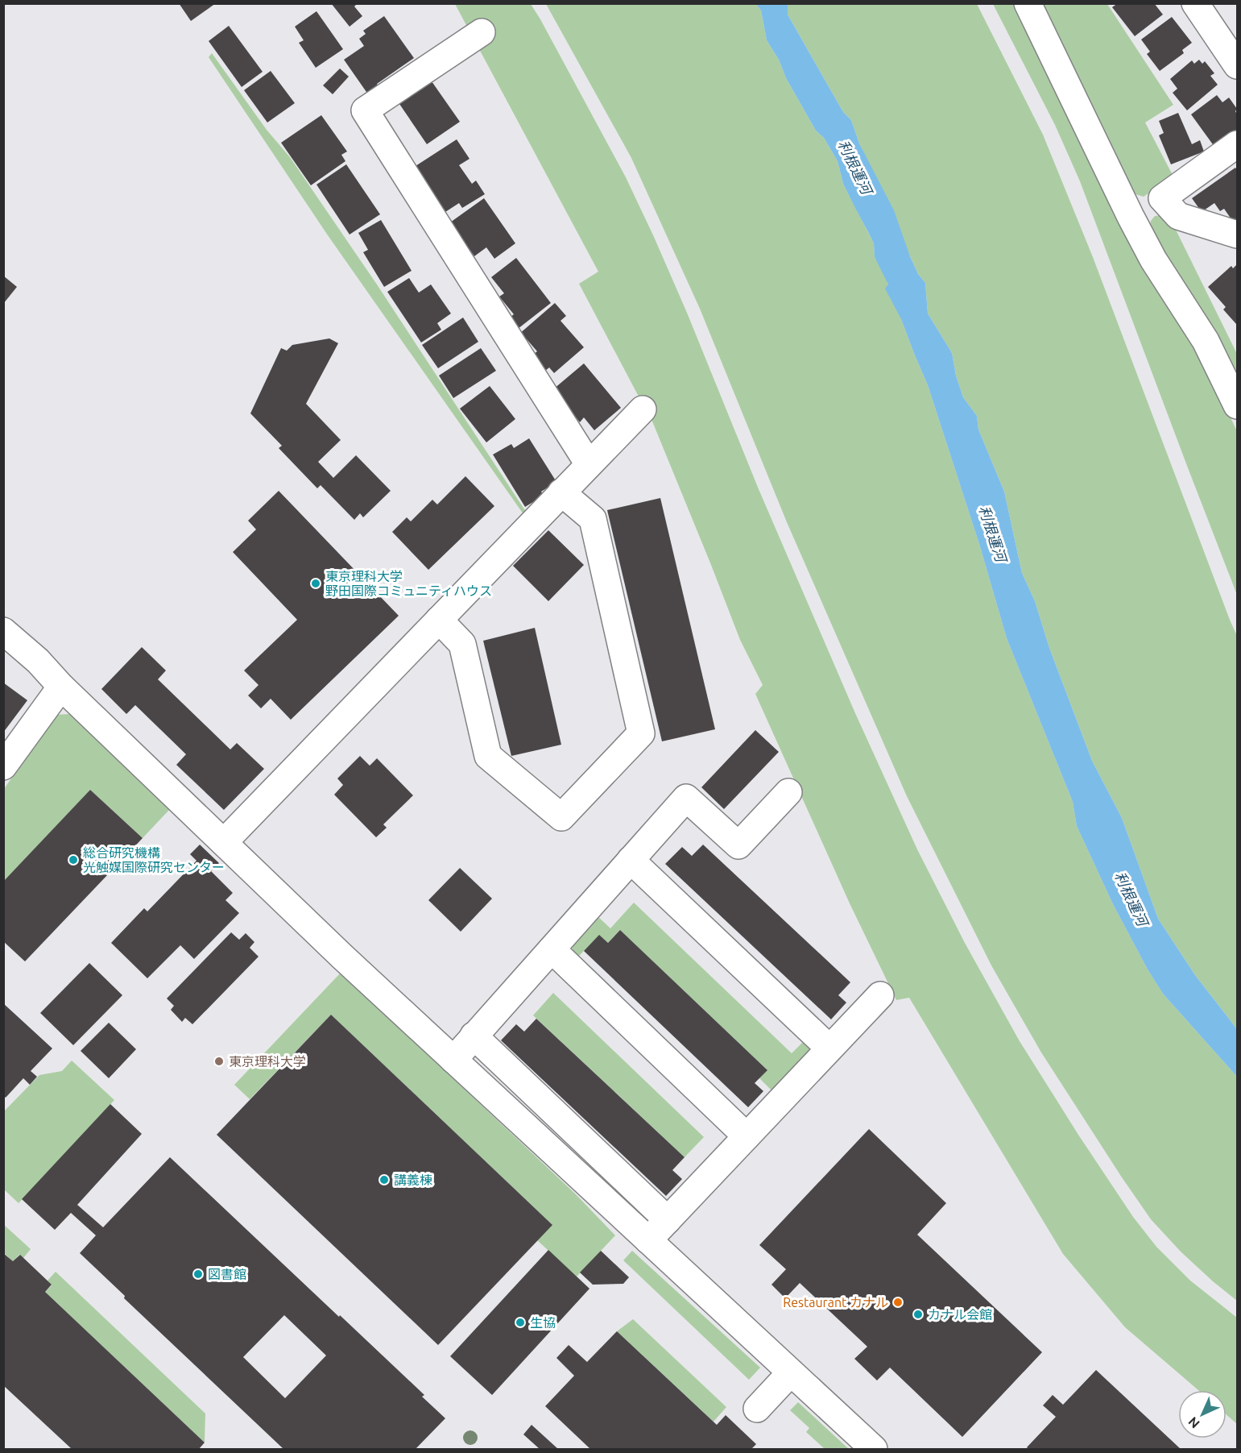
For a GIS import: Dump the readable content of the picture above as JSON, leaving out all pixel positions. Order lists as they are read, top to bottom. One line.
{"water":["利根運河"],"places":["東京理科大学 野田国際コミュニティハウス","総合研究機構 光触媒国際研究センター","東京理科大学","講義棟","図書館","Restaurant カナル","カナル会館","生協"],"north":"bottom left"}
